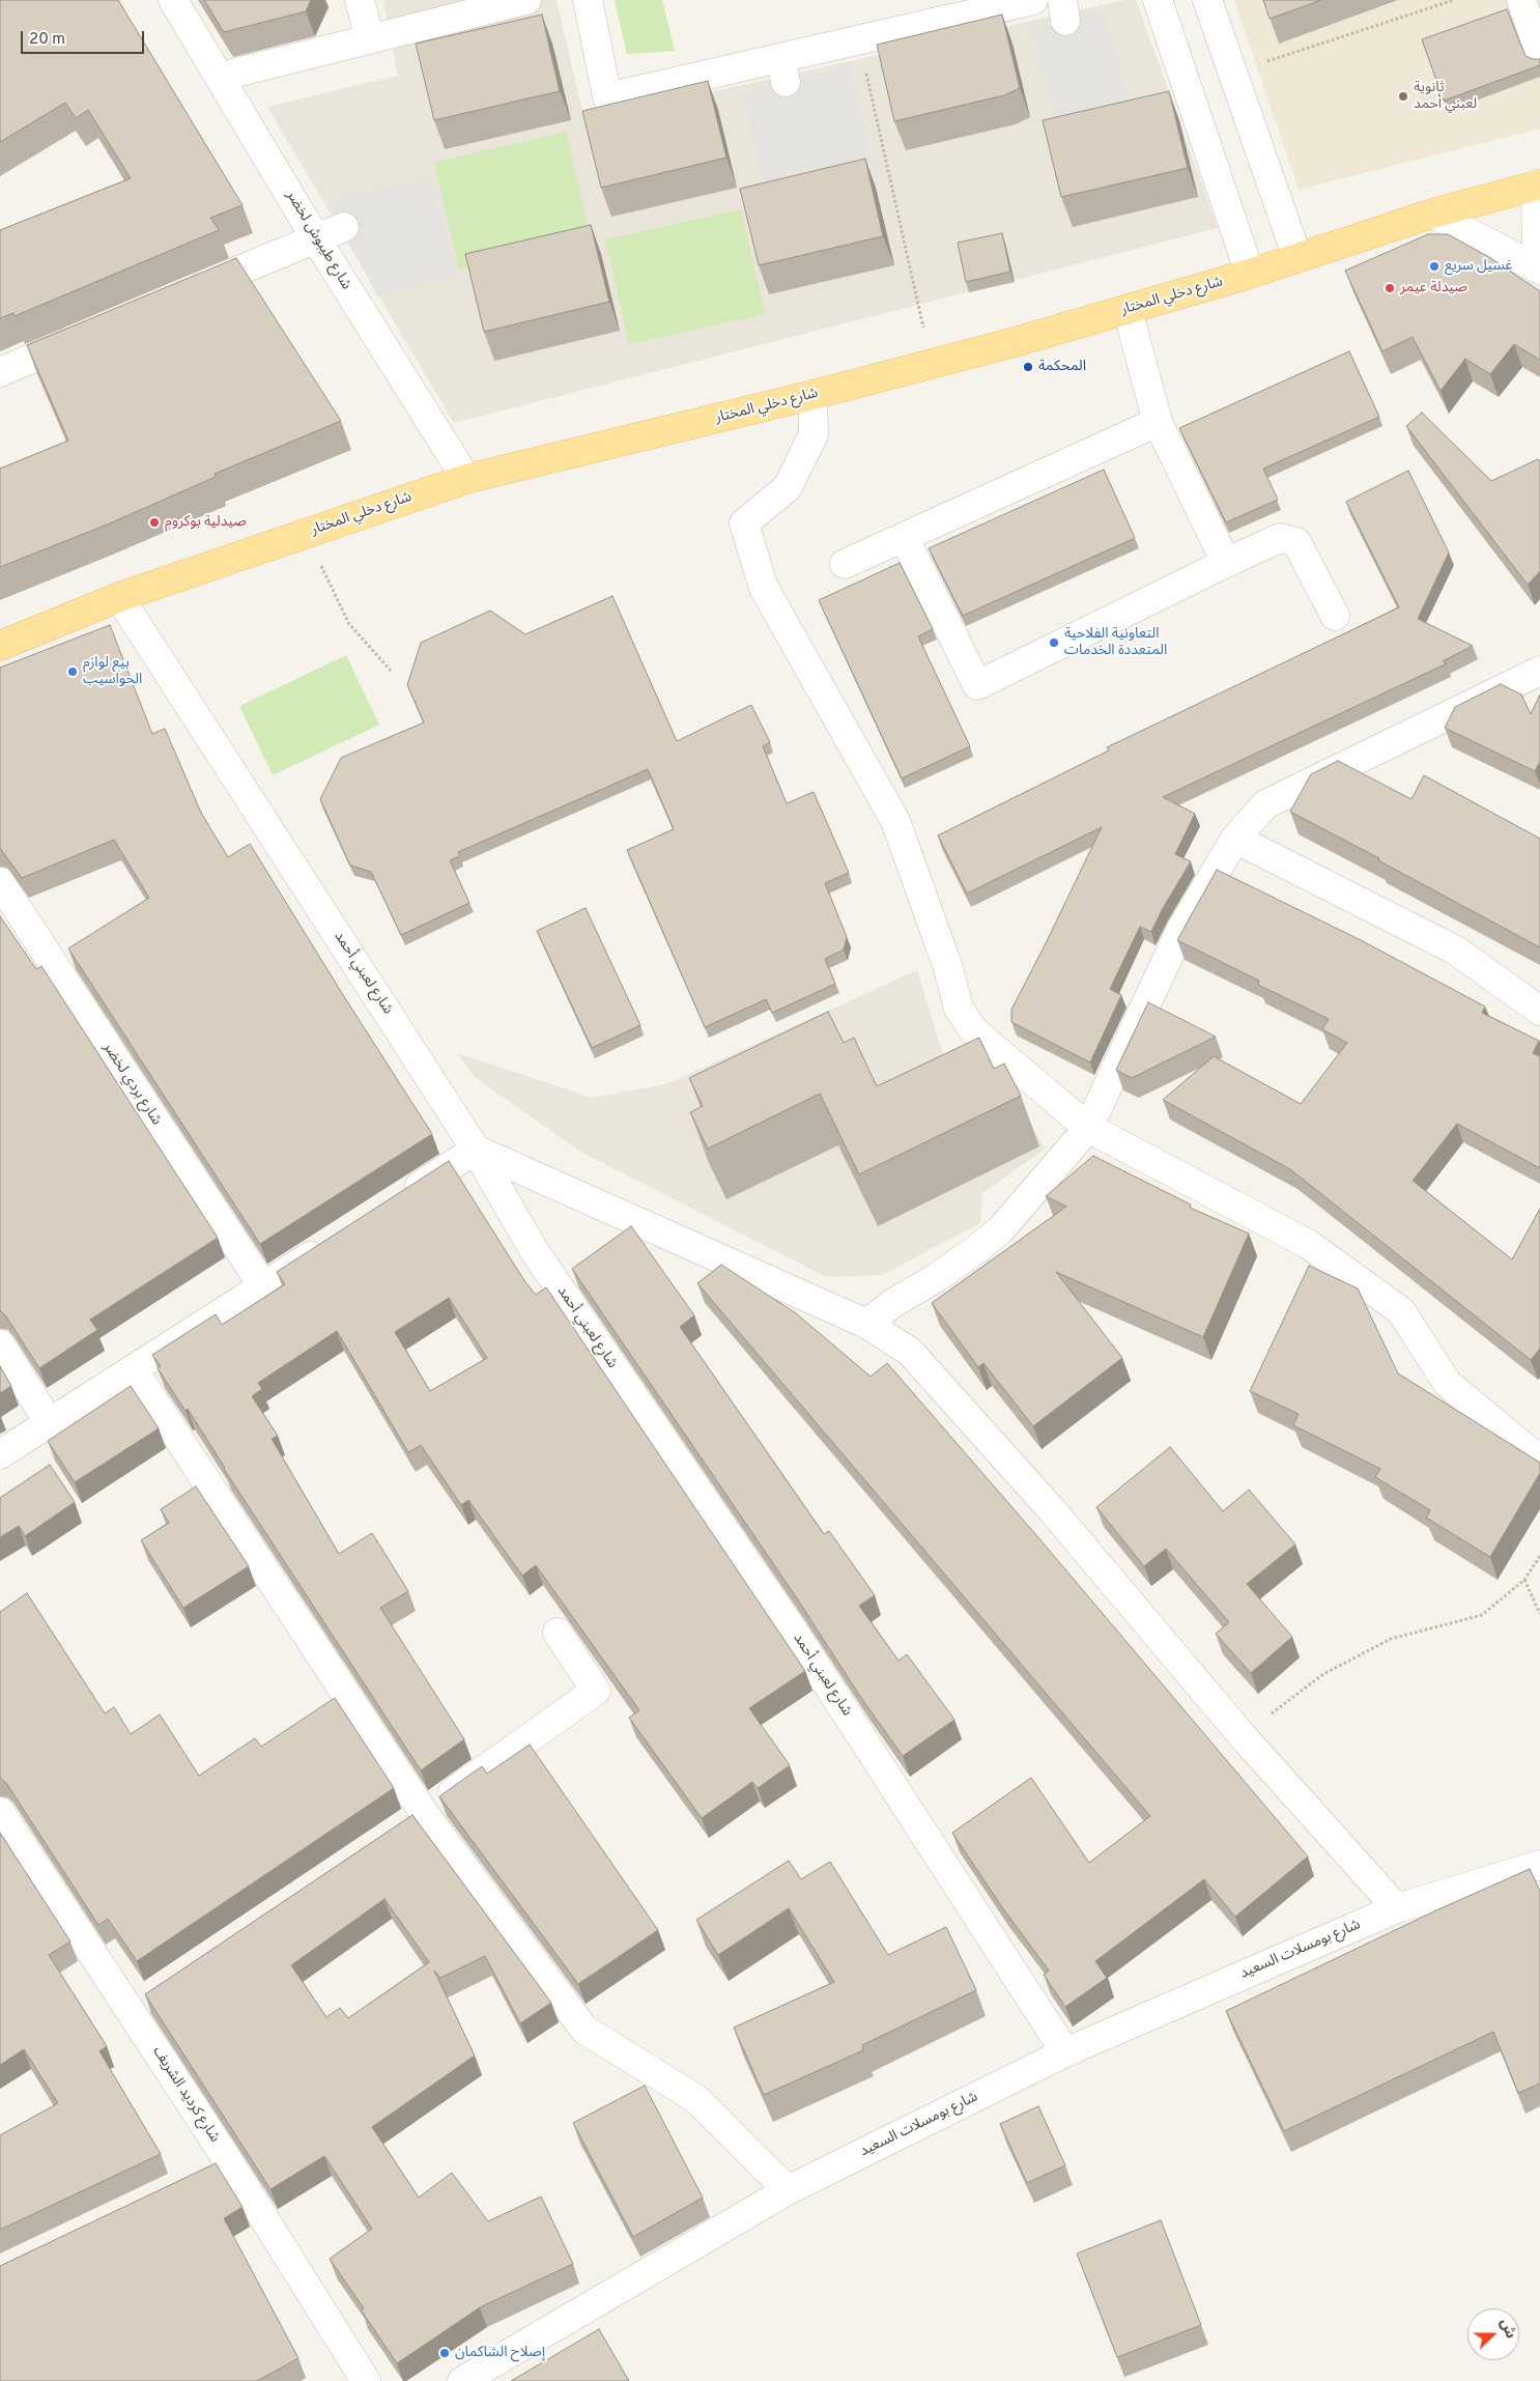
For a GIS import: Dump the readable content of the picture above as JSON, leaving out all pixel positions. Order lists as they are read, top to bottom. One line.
{"streets":{"main road":["شارع دخلي المختار"],"street":["شارع طيبوش لخضر","شارع لعبني أحمد","شارع بردي لخضر","شارع بومسلات السعيد","شارع كرديد الشريف"]},"crossings":[["شارع طيبوش لخضر","شارع دخلي المختار"],["شارع دخلي المختار","شارع لعبني أحمد"],["شارع لعبني أحمد","شارع بومسلات السعيد"]],"places":["ثانوية لعبني أحمد","غسيل سريع","صيدلة عيمر","المحكمة","صيدلية بوكروم","التعاونية الفلاحية المتعددة الخدمات","بيع لوازم الحواسيب","إصلاح الشاكمان"],"scale_bar":"20 m","north":"right"}
